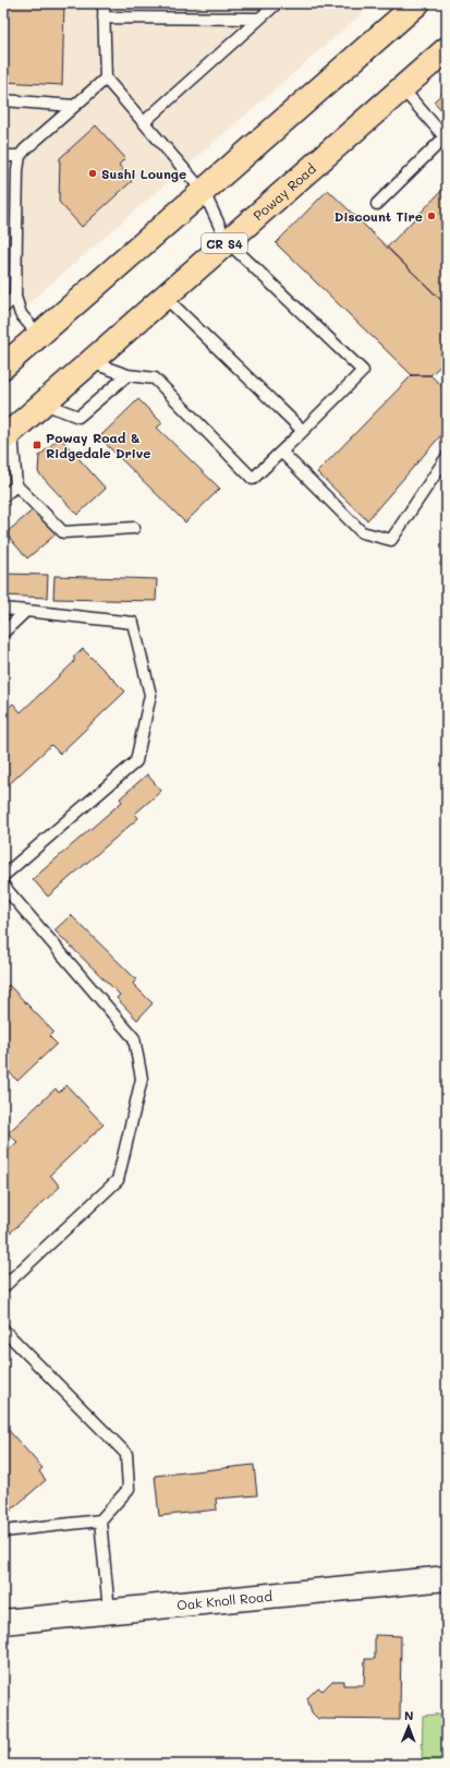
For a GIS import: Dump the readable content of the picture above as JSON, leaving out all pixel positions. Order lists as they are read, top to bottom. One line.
{"streets":{"main road":["Poway Road","CR S4"],"street":["Oak Knoll Road"]},"places":{"other":["Sushi Lounge","Discount Tire"],"transit":["Poway Road & Ridgedale Drive"]},"north":"top"}
